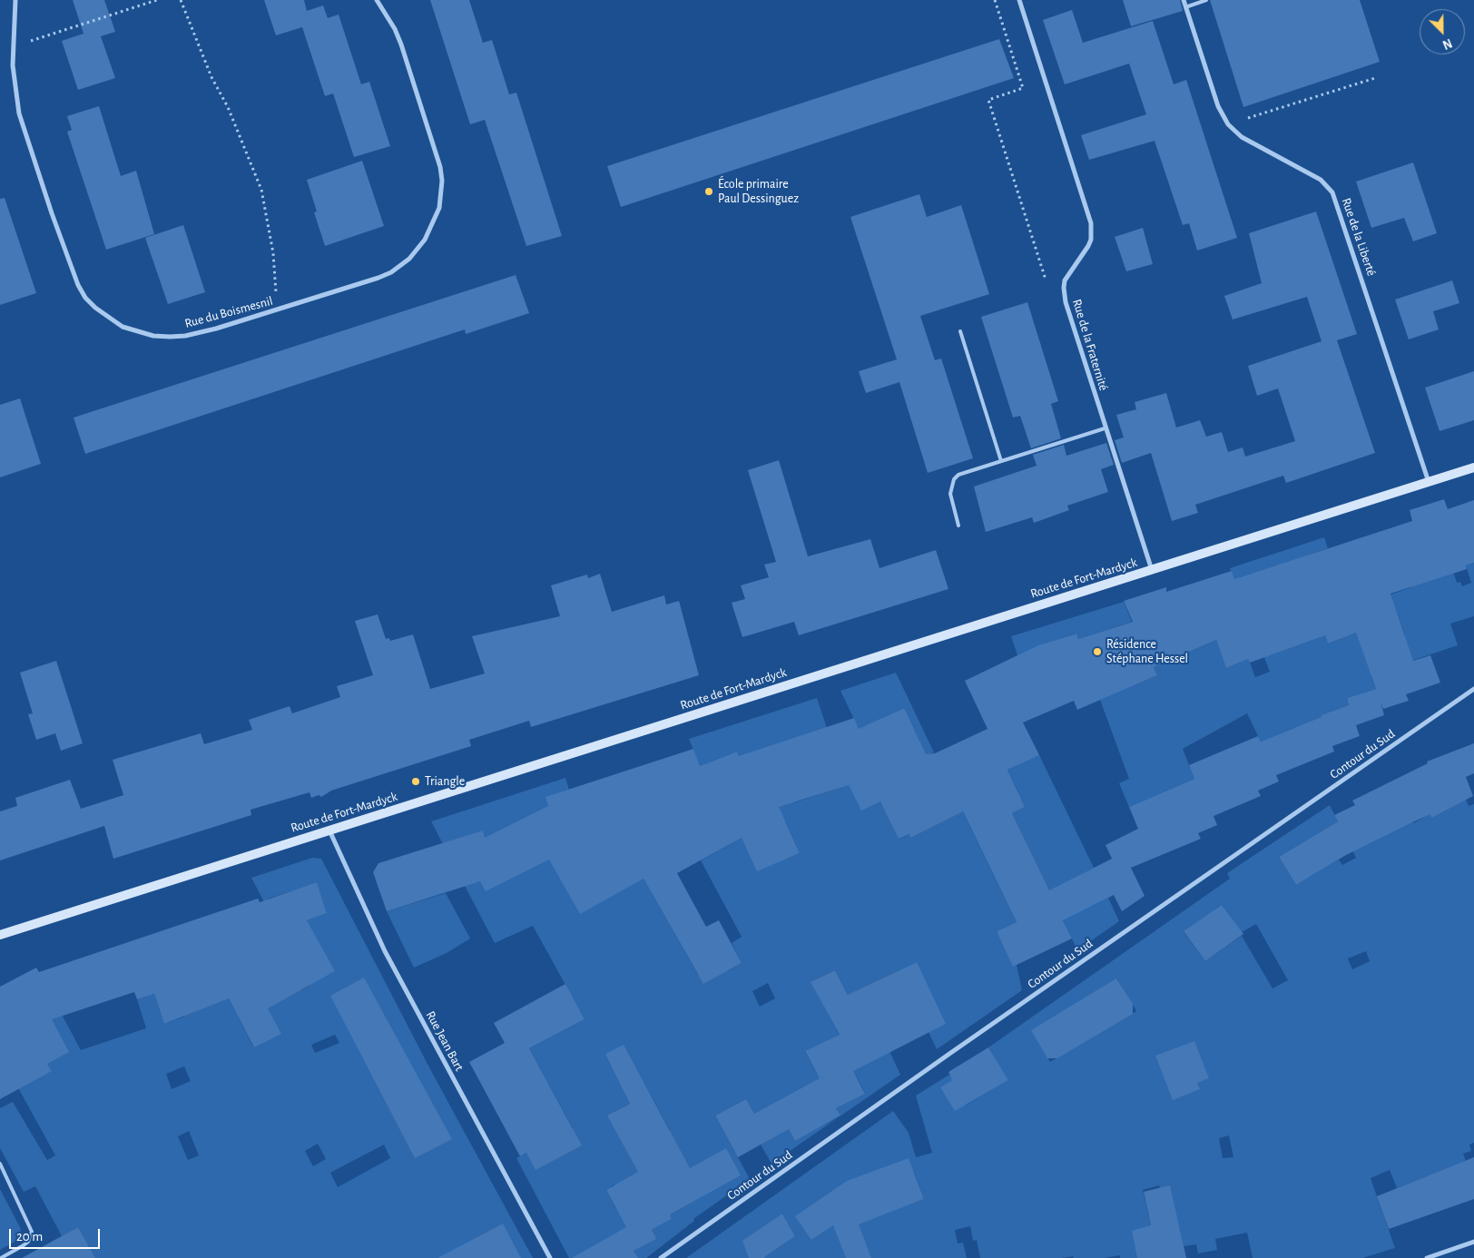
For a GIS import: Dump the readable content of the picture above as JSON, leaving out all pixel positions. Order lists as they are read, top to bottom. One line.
{"streets":{"main road":["Route de Fort-Mardyck"],"street":["Rue de la Liberté","Rue du Boismesnil","Rue de la Fraternité","Contour du Sud","Rue Jean Bart"]},"crossings":[["Rue de la Liberté","Route de Fort-Mardyck"],["Rue de la Fraternité","Route de Fort-Mardyck"],["Route de Fort-Mardyck","Rue Jean Bart"]],"places":["École primaire Paul Dessinguez","Résidence Stéphane Hessel","Triangle"],"scale_bar":"20 m","north":"bottom right"}
